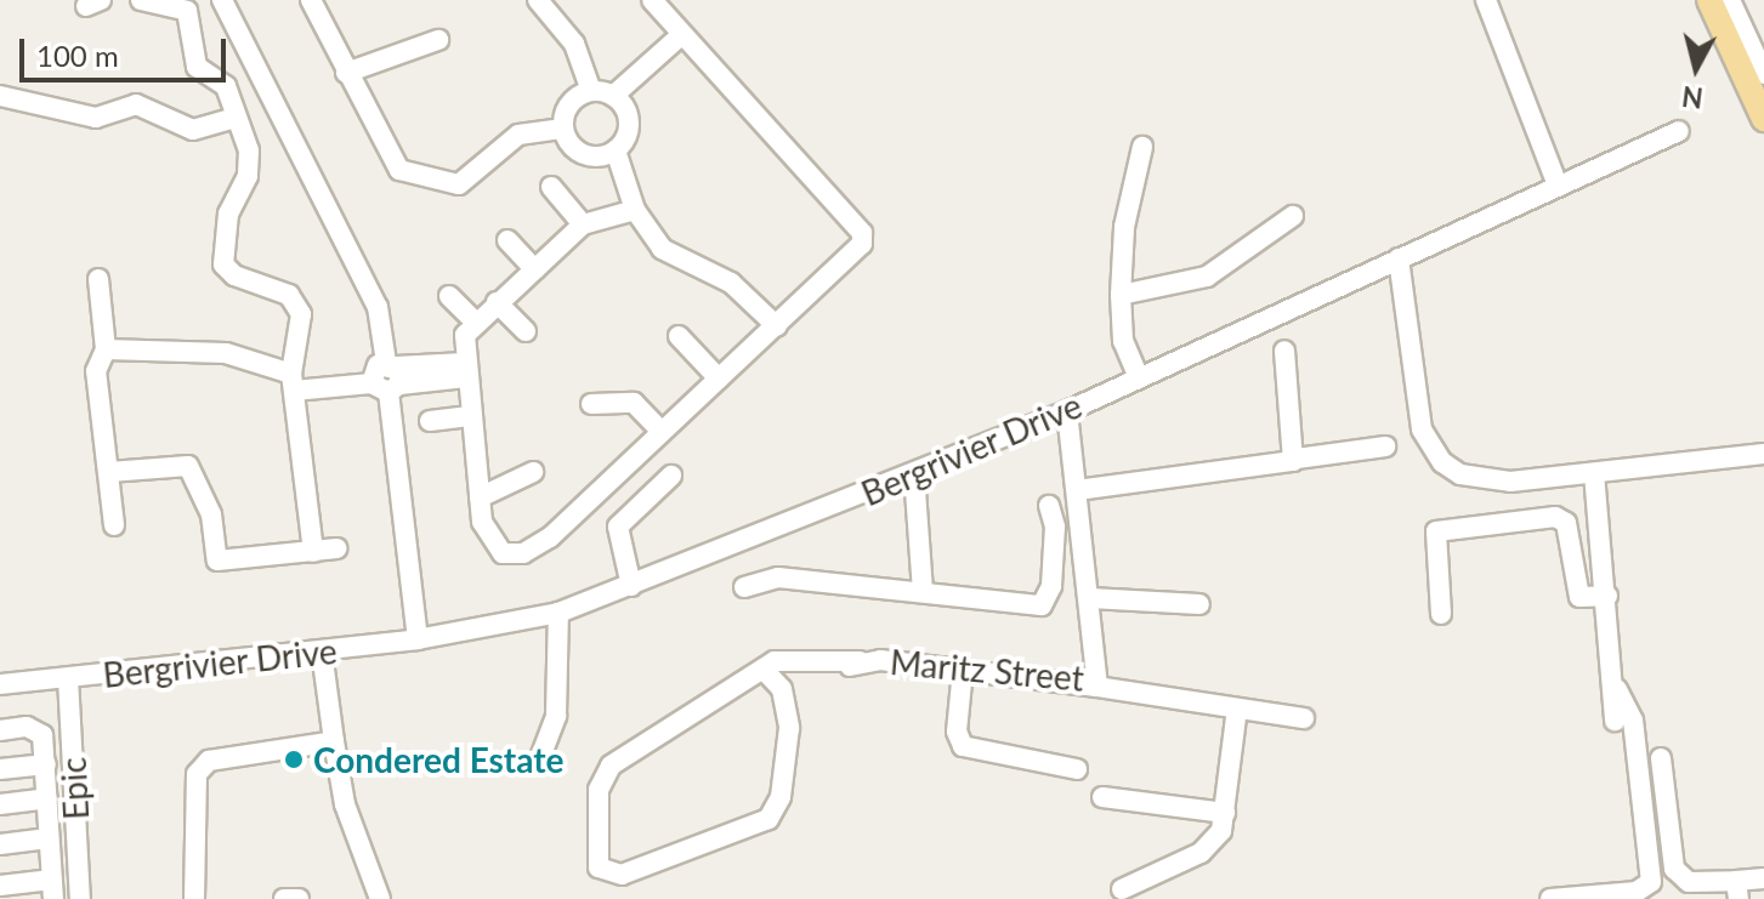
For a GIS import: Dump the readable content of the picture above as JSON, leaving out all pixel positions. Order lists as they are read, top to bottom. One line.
{"streets":{"street":["Bergrivier Drive","Maritz Street","Epic"]},"crossings":[["Bergrivier Drive","Maritz Street"],["Bergrivier Drive","Epic"]],"places":["Condered Estate"],"scale_bar":"100 m","north":"bottom"}
